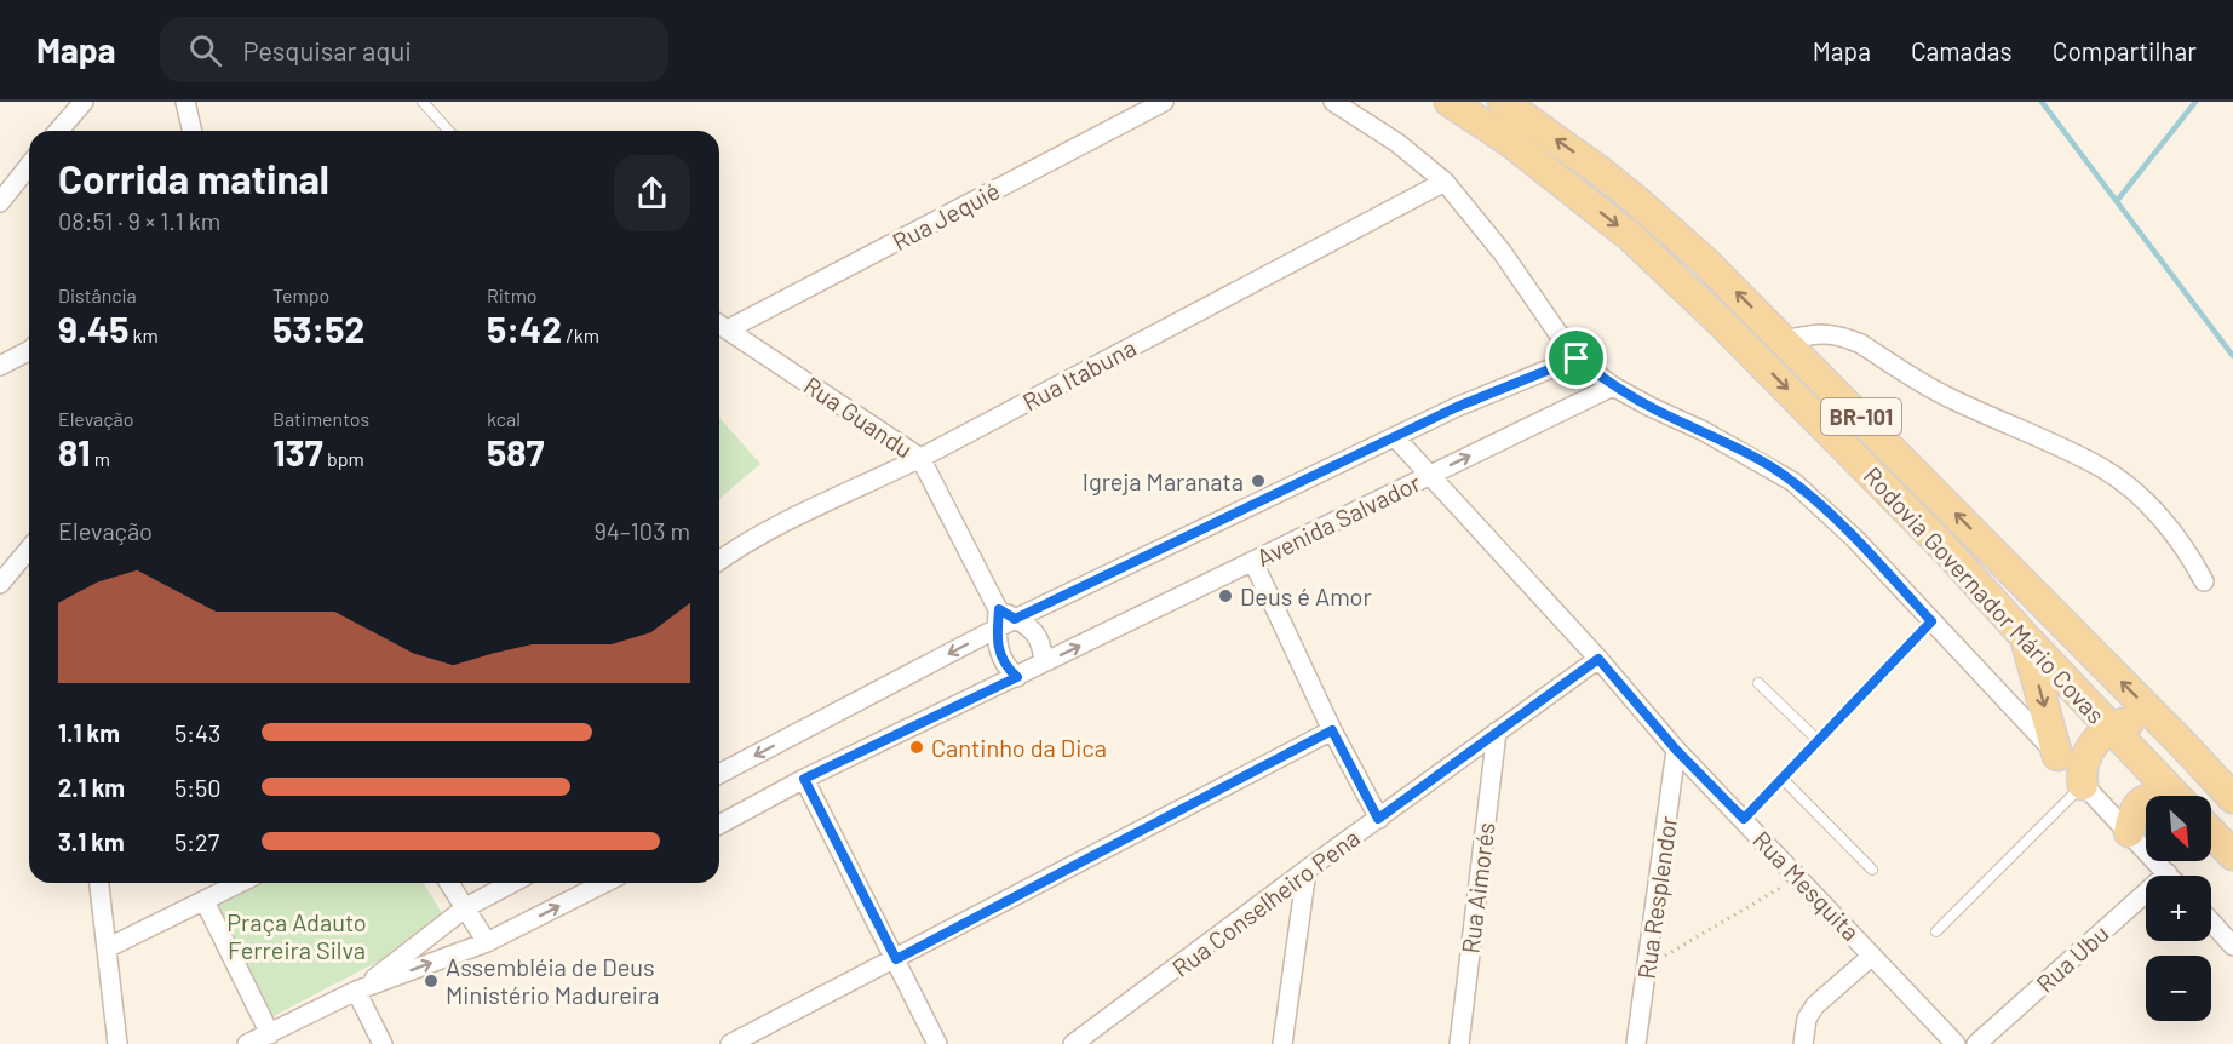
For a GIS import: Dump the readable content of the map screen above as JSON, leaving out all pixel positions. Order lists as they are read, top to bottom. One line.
{"streets":{"main road":["BR-101","Rodovia Governador Mário Covas"],"street":["Rua Jequié","Rua Itabuna","Rua Guandu","Avenida Salvador","Rua Mesquita","Rua Aimorés","Rua Resplendor","Rua Conselheiro Pena","Rua Ubu"]},"crossings":[["Rua Jequié","Rua Guandu"],["Rua Itabuna","Rua Guandu"],["Rua Guandu","Avenida Salvador"],["Avenida Salvador","Rua Mesquita"],["Rua Mesquita","Rua Resplendor"],["Rua Mesquita","Rua Conselheiro Pena"],["Rua Aimorés","Rua Conselheiro Pena"]],"parks":["Praça Adauto Ferreira Silva"],"places":["Igreja Maranata","Deus é Amor","Cantinho da Dica","Assembléia de Deus Ministério Madureira"],"north":"bottom right","page":{"header":"Mapa","search":"Pesquisar aqui","nav":["Mapa","Camadas","Compartilhar"],"heading":["Corrida matinal","08:51 · 9 × 1.1 km"],"stats":[["Distância","9.45 km"],["Tempo","53:52"],["Ritmo","5:42 /km"],["Elevação","81 m"],["Batimentos","137 bpm"],["kcal","587"]],"chart":["Elevação","94–103 m"],"list":[{"name":"1.1 km","note":"5:43"},{"name":"2.1 km","note":"5:50"},{"name":"3.1 km","note":"5:27"}],"map_buttons":["+","−"]}}
